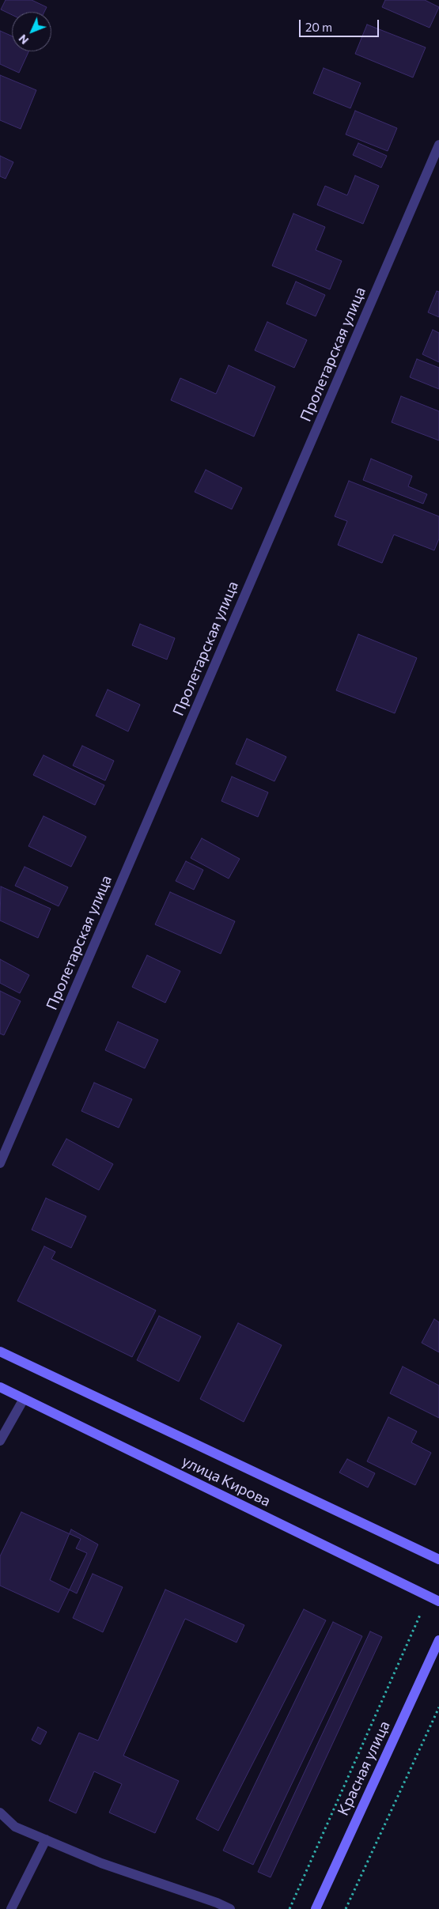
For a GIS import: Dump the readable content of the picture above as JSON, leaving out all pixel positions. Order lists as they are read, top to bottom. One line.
{"streets":{"street":["Пролетарская улица","улица Кирова","Красная улица"]},"scale_bar":"20 m","north":"bottom left"}
